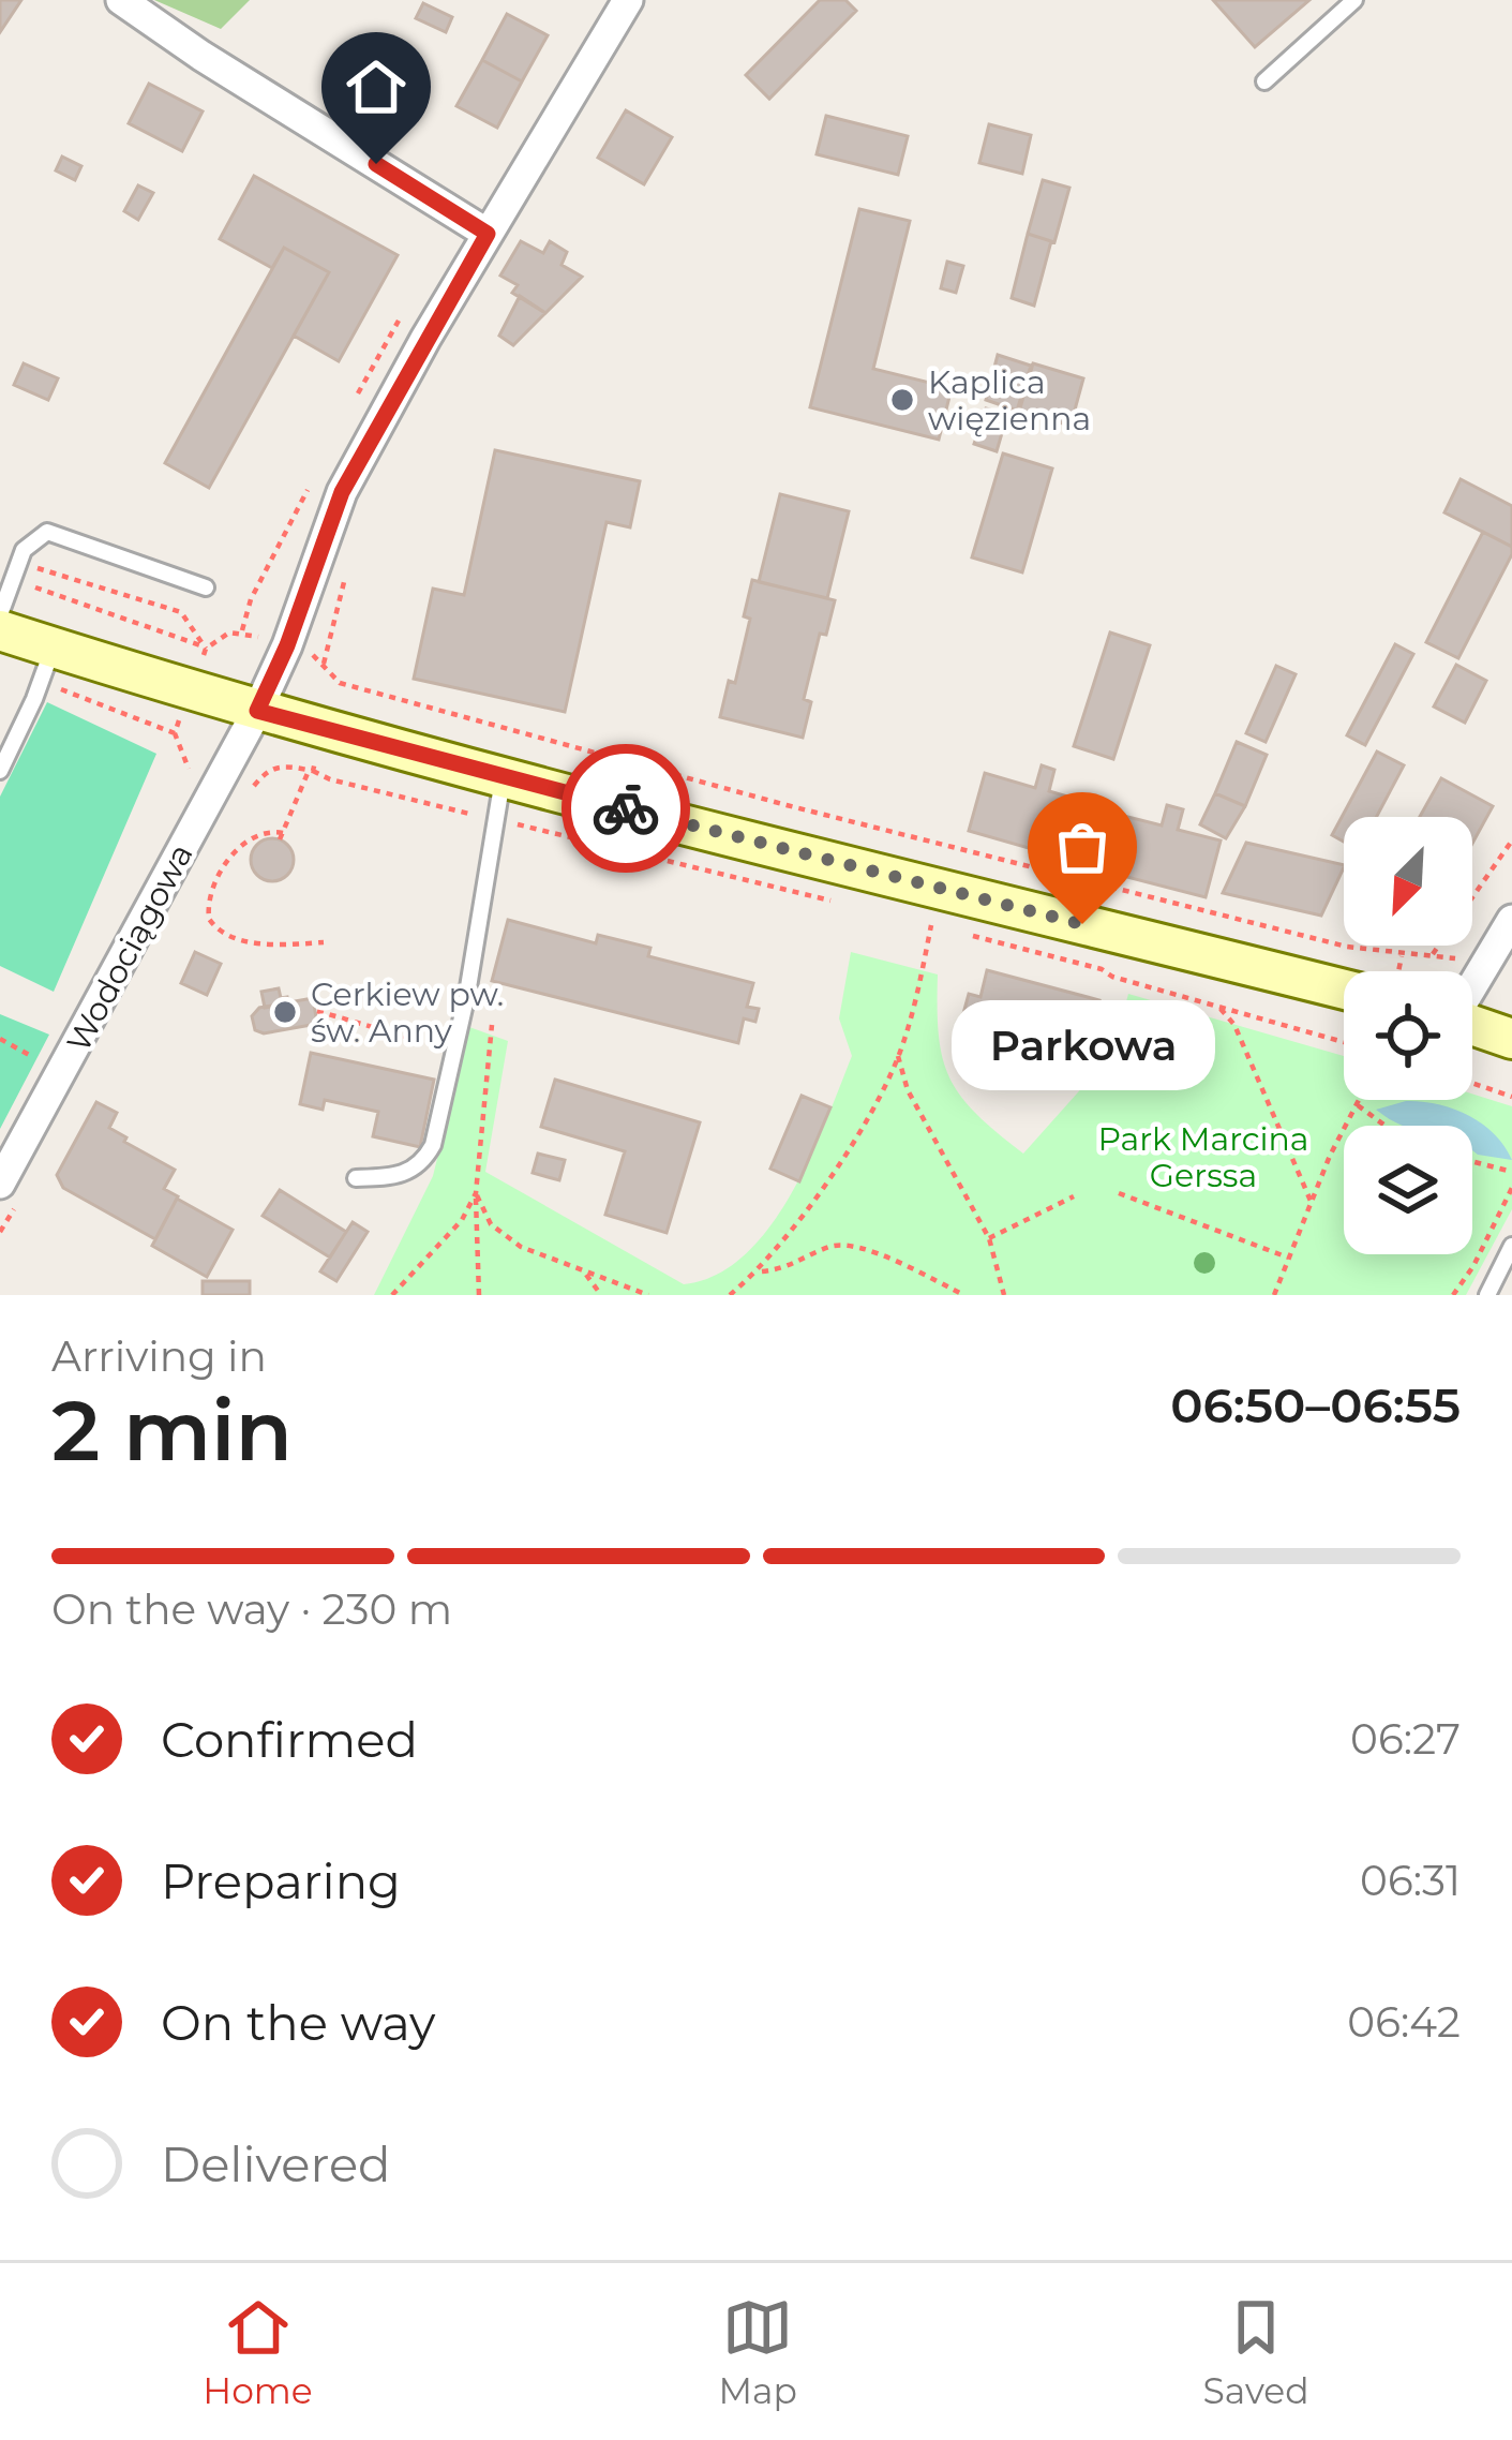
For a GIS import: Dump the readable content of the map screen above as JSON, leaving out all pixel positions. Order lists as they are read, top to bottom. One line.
{"streets":{"street":["Wodociągowa"]},"parks":["Park Marcina Gerssa"],"places":["Kaplica więzienna","Parkowa","Cerkiew pw. św. Anny"],"north":"bottom left","page":{"bubble":"Parkowa","heading":["2 min","Arriving in","06:50–06:55"],"bar":"On the way · 230 m","list":[["Confirmed","06:27"],["Preparing","06:31"],["On the way","06:42"],"Delivered"],"tabs":["Home","Map","Saved"]}}
